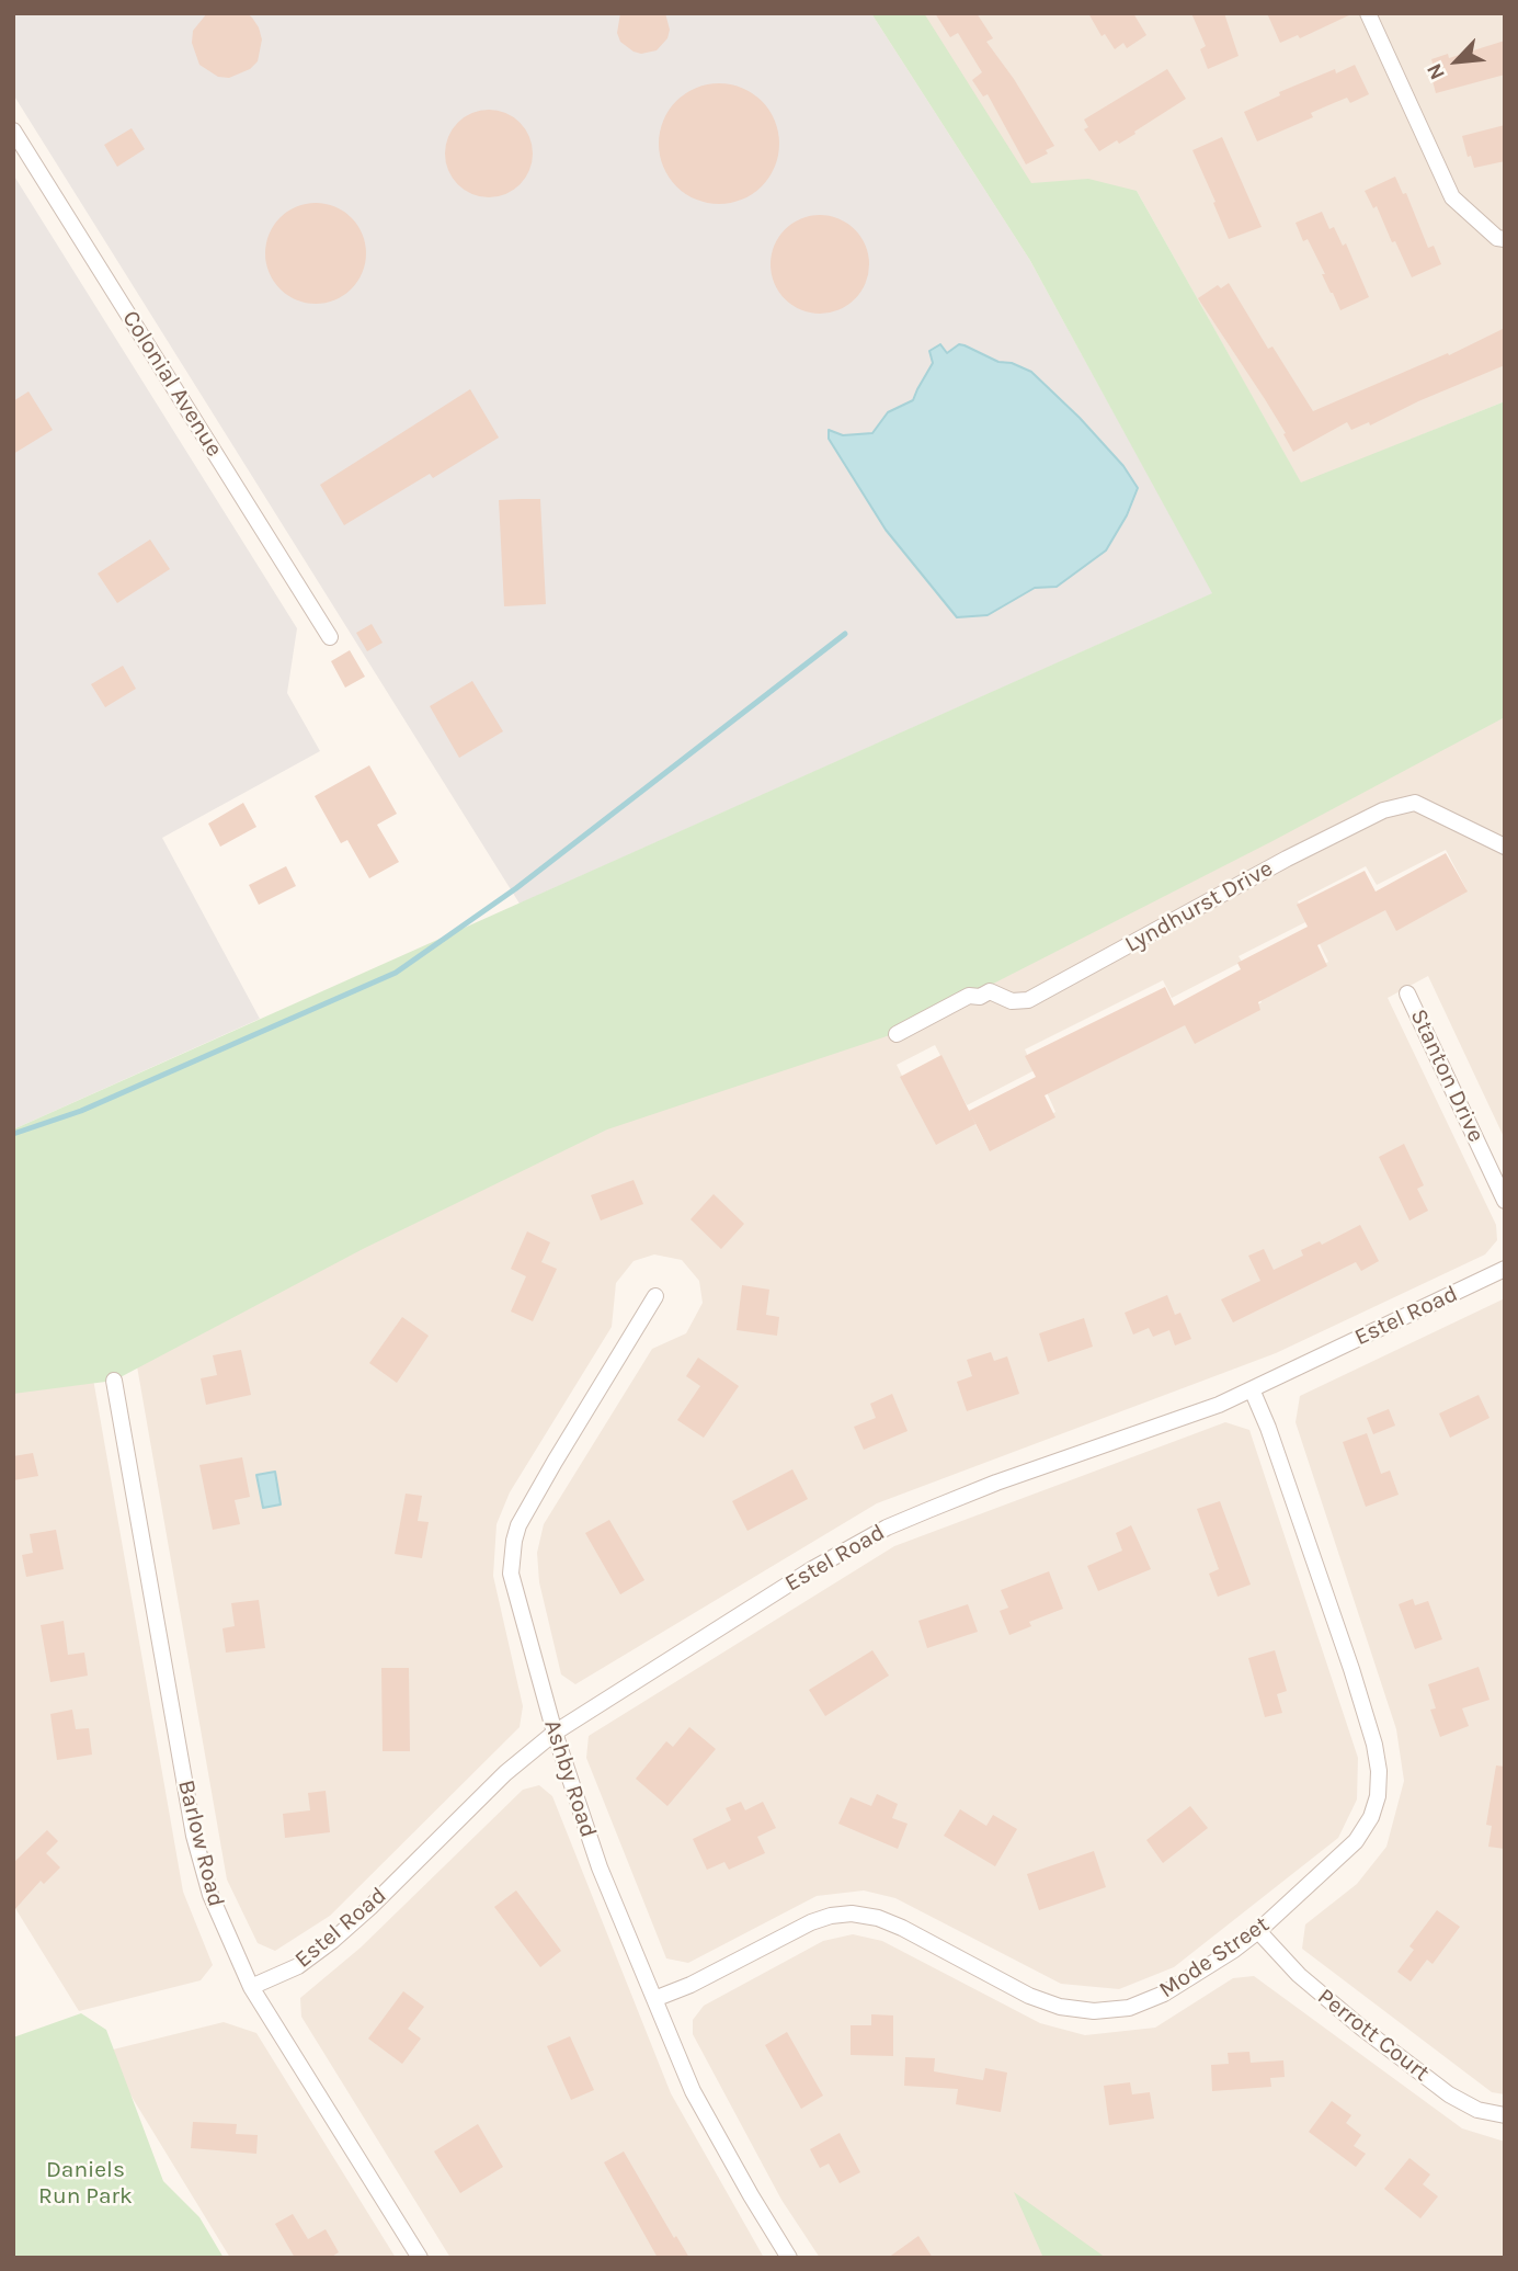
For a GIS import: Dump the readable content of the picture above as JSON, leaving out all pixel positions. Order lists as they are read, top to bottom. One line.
{"streets":{"street":["Colonial Avenue","Lyndhurst Drive","Stanton Drive","Estel Road","Ashby Road","Barlow Road","Mode Street","Perrott Court"]},"crossings":[["Estel Road","Ashby Road"],["Estel Road","Barlow Road"],["Estel Road","Mode Street"],["Ashby Road","Mode Street"],["Mode Street","Perrott Court"]],"parks":["Daniels Run Park"],"north":"bottom left"}
